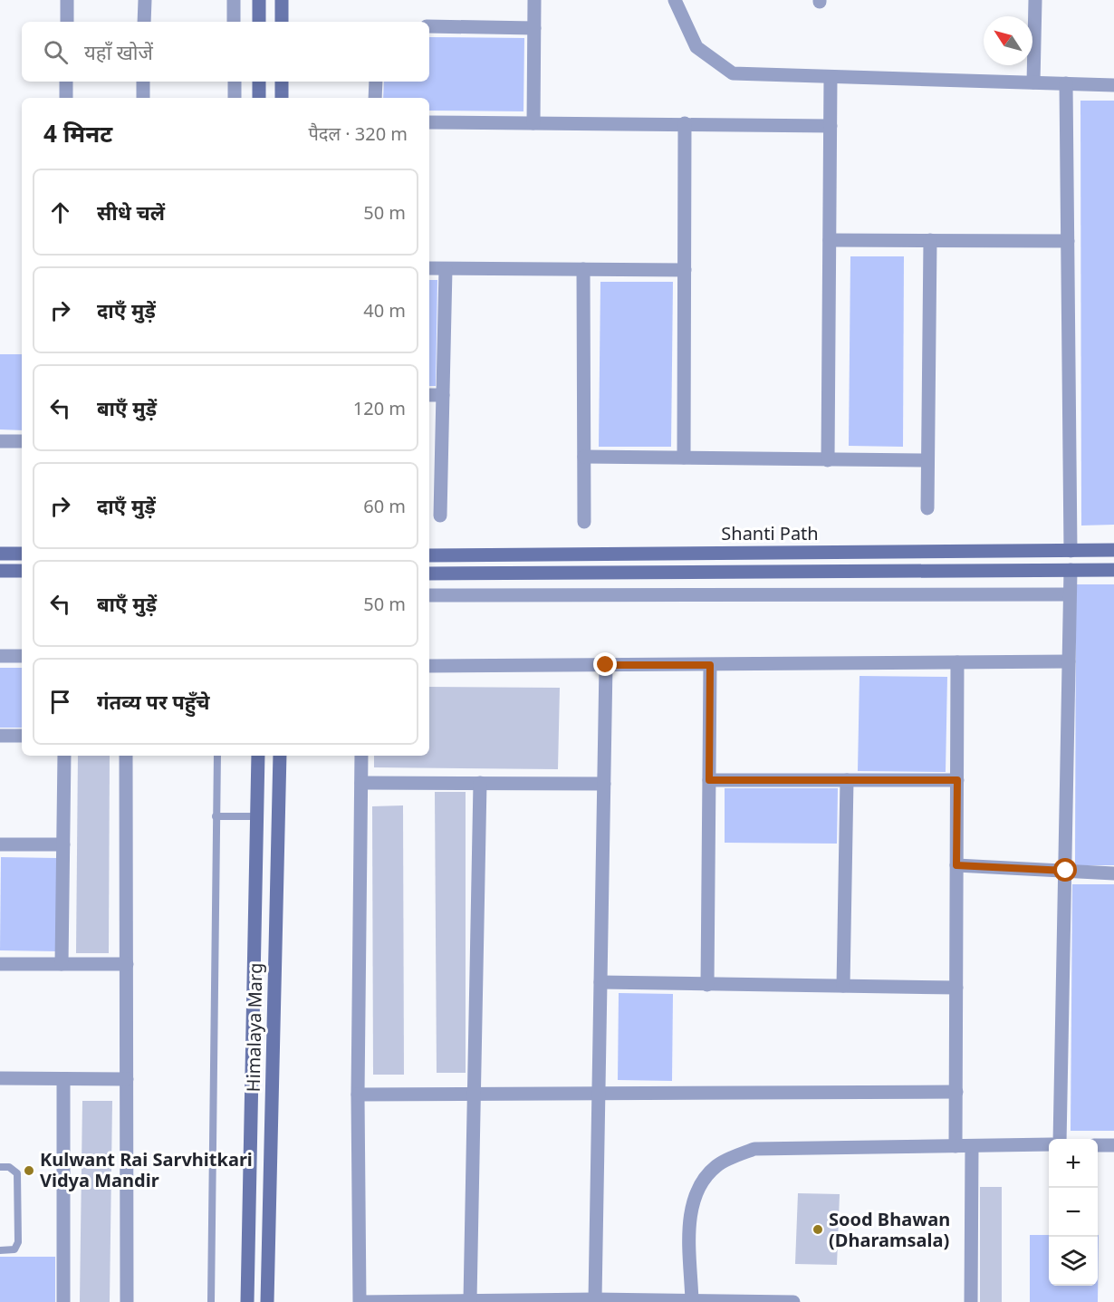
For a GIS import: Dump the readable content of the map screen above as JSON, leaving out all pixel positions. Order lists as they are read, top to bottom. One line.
{"streets":{"main road":["Shanti Path","Himalaya Marg"]},"places":["Kulwant Rai Sarvhitkari Vidya Mandir","Sood Bhawan (Dharamsala)"],"north":"top left","page":{"search":"यहाँ खोजें","heading":["4 मिनट","पैदल · 320 m"],"list":[["सीधे चलें","50 m"],["दाएँ मुड़ें","40 m"],["बाएँ मुड़ें","120 m"],["दाएँ मुड़ें","60 m"],["बाएँ मुड़ें","50 m"],"गंतव्य पर पहुँचे"],"map_buttons":["+","−"]}}
